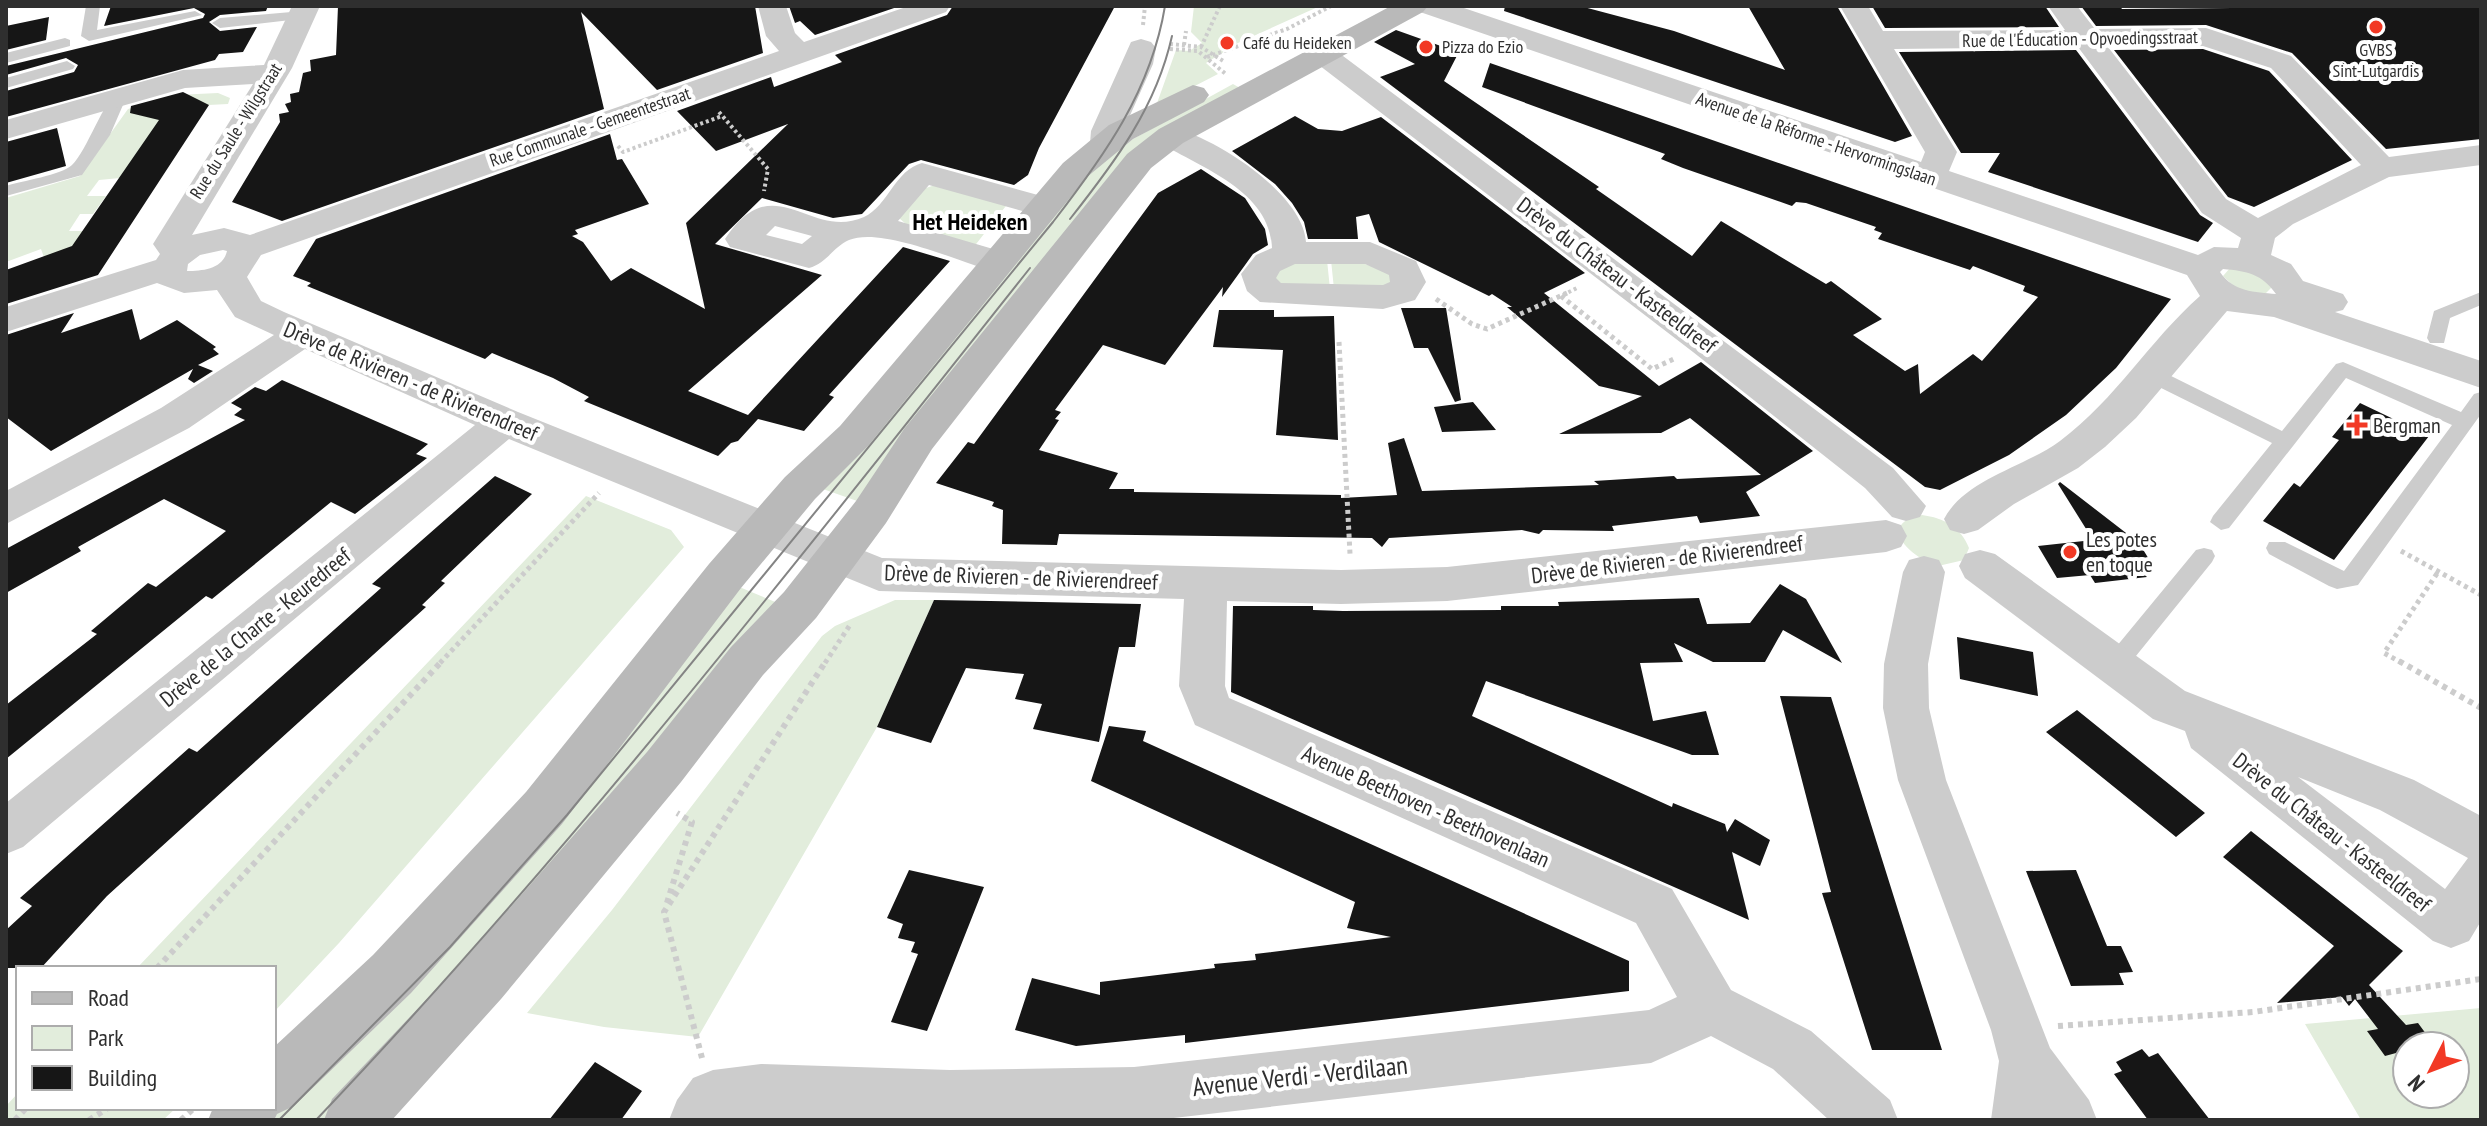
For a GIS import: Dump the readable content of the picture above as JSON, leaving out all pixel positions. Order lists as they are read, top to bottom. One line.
{"streets":{"street":["Rue de l'Éducation - Opvoedingsstraat","Rue Communale - Gemeentestraat","Rue du Saule - Wilgstraat","Avenue de la Réforme - Hervormingslaan","Drève du Château - Kasteeldreef","Drève de Rivieren - de Rivierendreef","Drève de la Charte - Keuredreef","Avenue Beethoven - Beethovenlaan","Avenue Verdi - Verdilaan"]},"crossings":[["Rue de l'Éducation - Opvoedingsstraat","Avenue de la Réforme - Hervormingslaan"],["Rue Communale - Gemeentestraat","Drève de Rivieren - de Rivierendreef"],["Drève du Château - Kasteeldreef","Drève de Rivieren - de Rivierendreef"],["Drève de Rivieren - de Rivierendreef","Drève de la Charte - Keuredreef"],["Drève de Rivieren - de Rivierendreef","Avenue Beethoven - Beethovenlaan"],["Avenue Beethoven - Beethovenlaan","Avenue Verdi - Verdilaan"]],"districts":["Het Heideken"],"places":{"other":["GVBS Sint-Lutgardis","Café du Heideken","Pizza do Ezio","Les potes en toque"],"health":["Bergman"]},"legend":["Road","Park","Building"],"north":"bottom left"}
